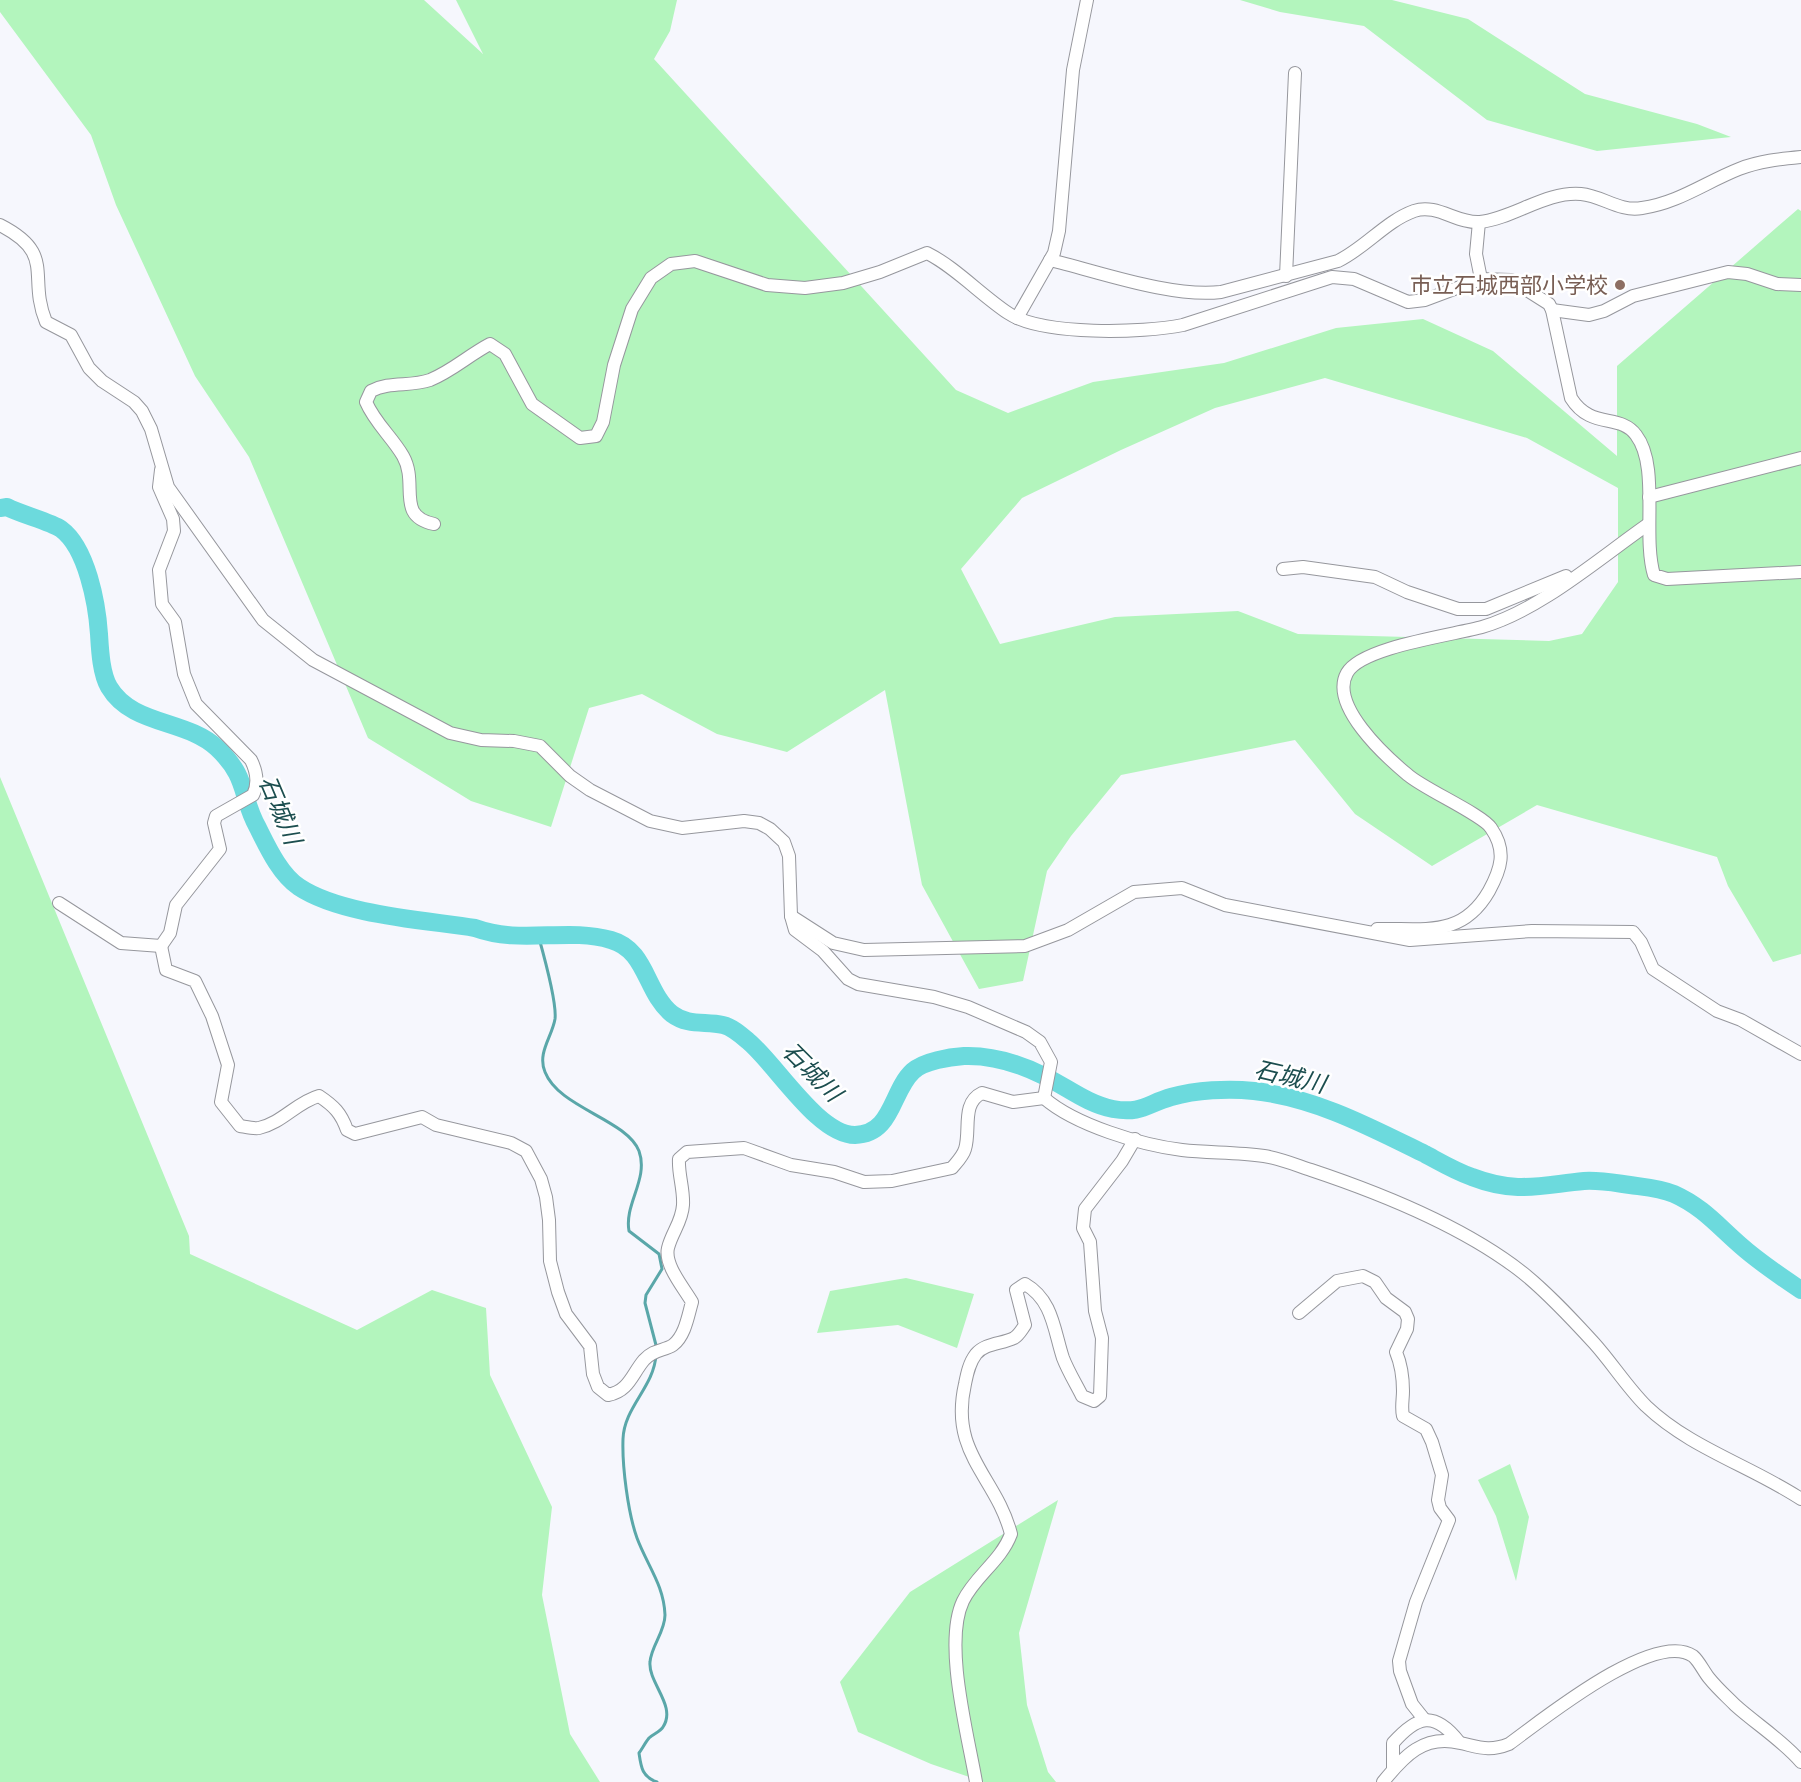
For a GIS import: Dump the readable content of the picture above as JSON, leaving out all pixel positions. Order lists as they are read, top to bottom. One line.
{"water":["石城川"],"places":["市立石城西部小学校"]}
